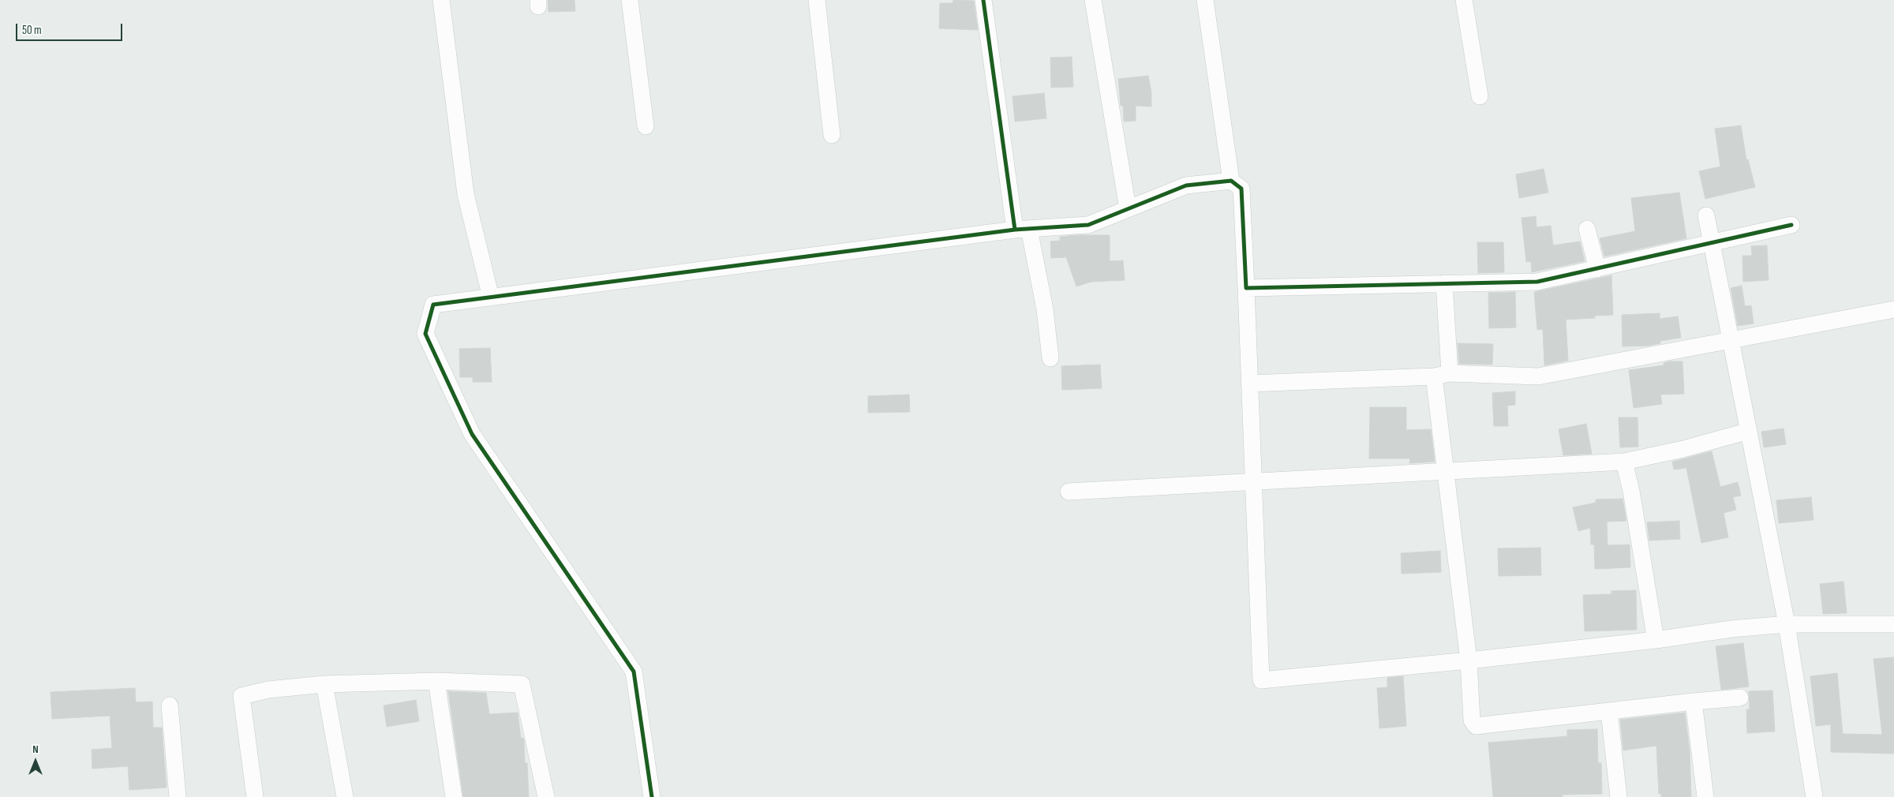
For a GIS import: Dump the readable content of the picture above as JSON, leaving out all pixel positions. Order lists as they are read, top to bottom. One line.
{"scale_bar":"50 m","north":"top"}
